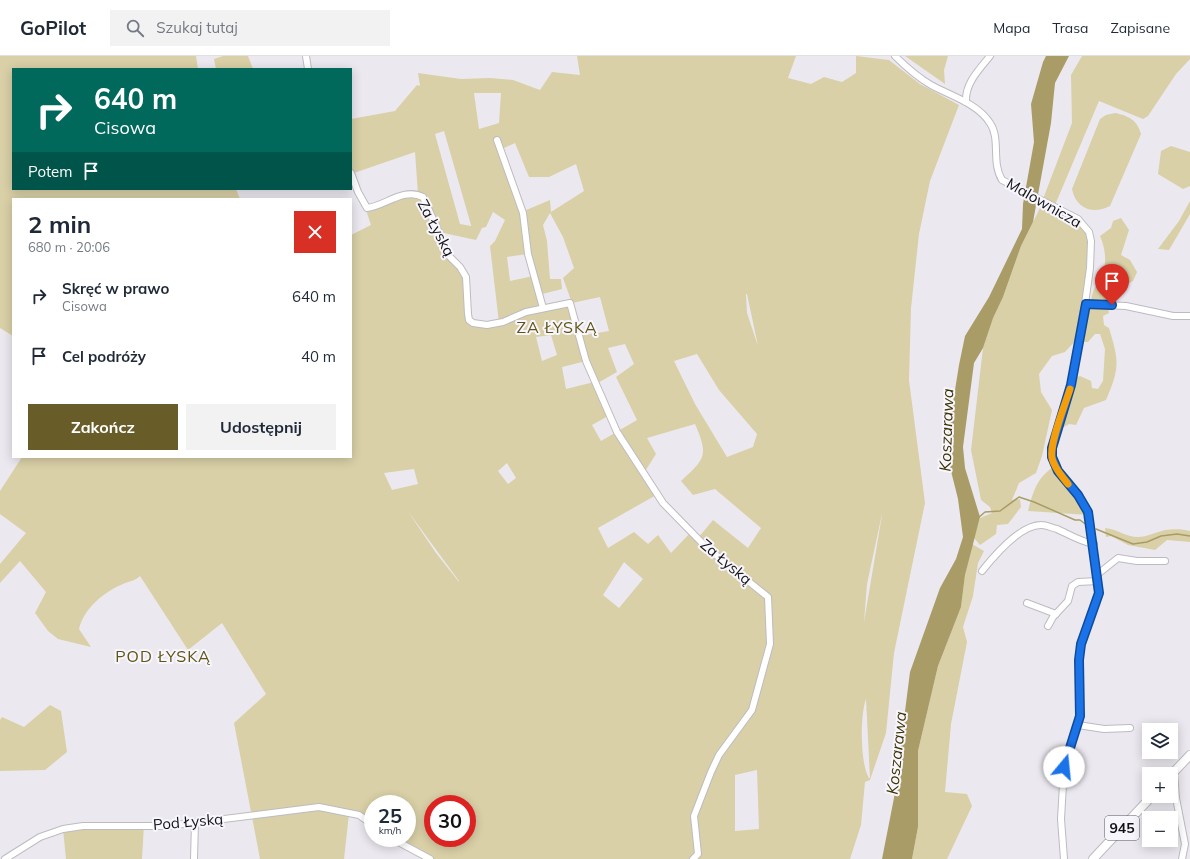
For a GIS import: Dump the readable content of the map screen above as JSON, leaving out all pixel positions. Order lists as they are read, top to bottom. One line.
{"streets":{"main road":["945"],"street":["Malownicza","Za Łyską","Pod Łyską"]},"districts":["ZA ŁYSKĄ","POD ŁYSKĄ"],"water":["Koszarawa"],"page":{"header":"GoPilot","search":"Szukaj tutaj","nav":["Mapa","Trasa","Zapisane"],"turn":["640 m","Cisowa"],"then":"Potem","heading":["2 min","680 m · 20:06"],"list":[{"name":"Skręć w prawo","note":"Cisowa","value":"640 m"},{"name":"Cel podróży","value":"40 m"}],"buttons":["Zakończ","Udostępnij"],"map_buttons":["+","−"],"speed":"25 km/h","limit":"30"}}
